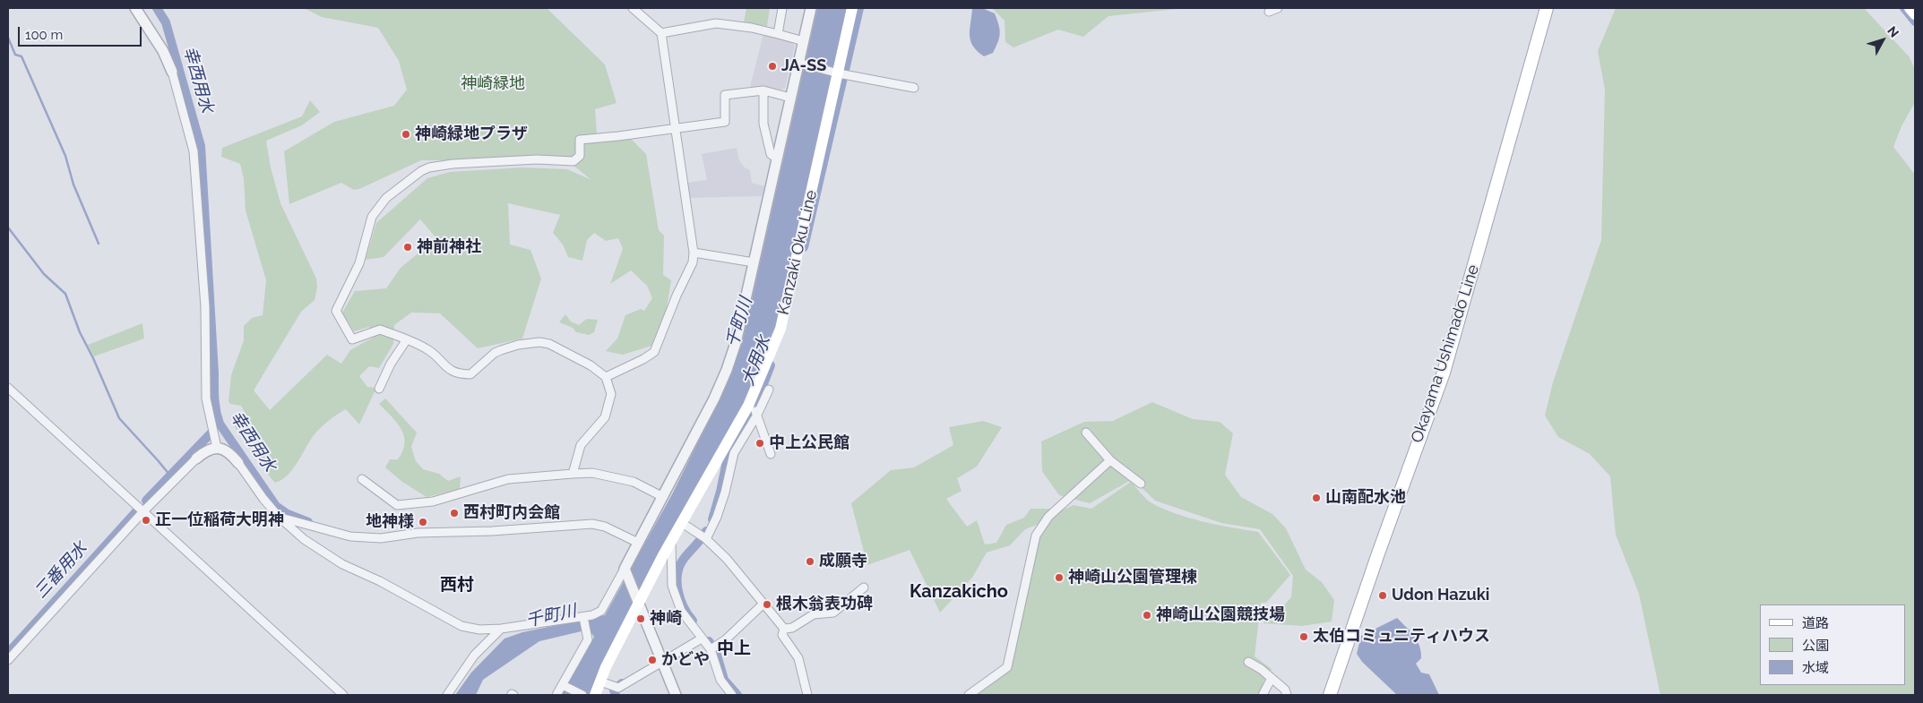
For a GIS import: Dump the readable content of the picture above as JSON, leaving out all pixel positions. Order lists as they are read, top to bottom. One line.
{"streets":{"main road":["Kanzaki Oku Line","Okayama Ushimado Line"]},"districts":["西村","Kanzakicho","中上"],"water":["幸西用水","千町川","大用水","三番用水"],"parks":["神崎緑地"],"places":["JA-SS","神崎緑地プラザ","神前神社","中上公民館","山南配水池","西村町内会館","正一位稲荷大明神","地神様","成願寺","神崎山公園管理棟","Udon Hazuki","根木翁表功碑","神崎山公園競技場","神崎","太伯コミュニティハウス","かどや"],"legend":["道路","公園","水域"],"scale_bar":"100 m","north":"top right"}
